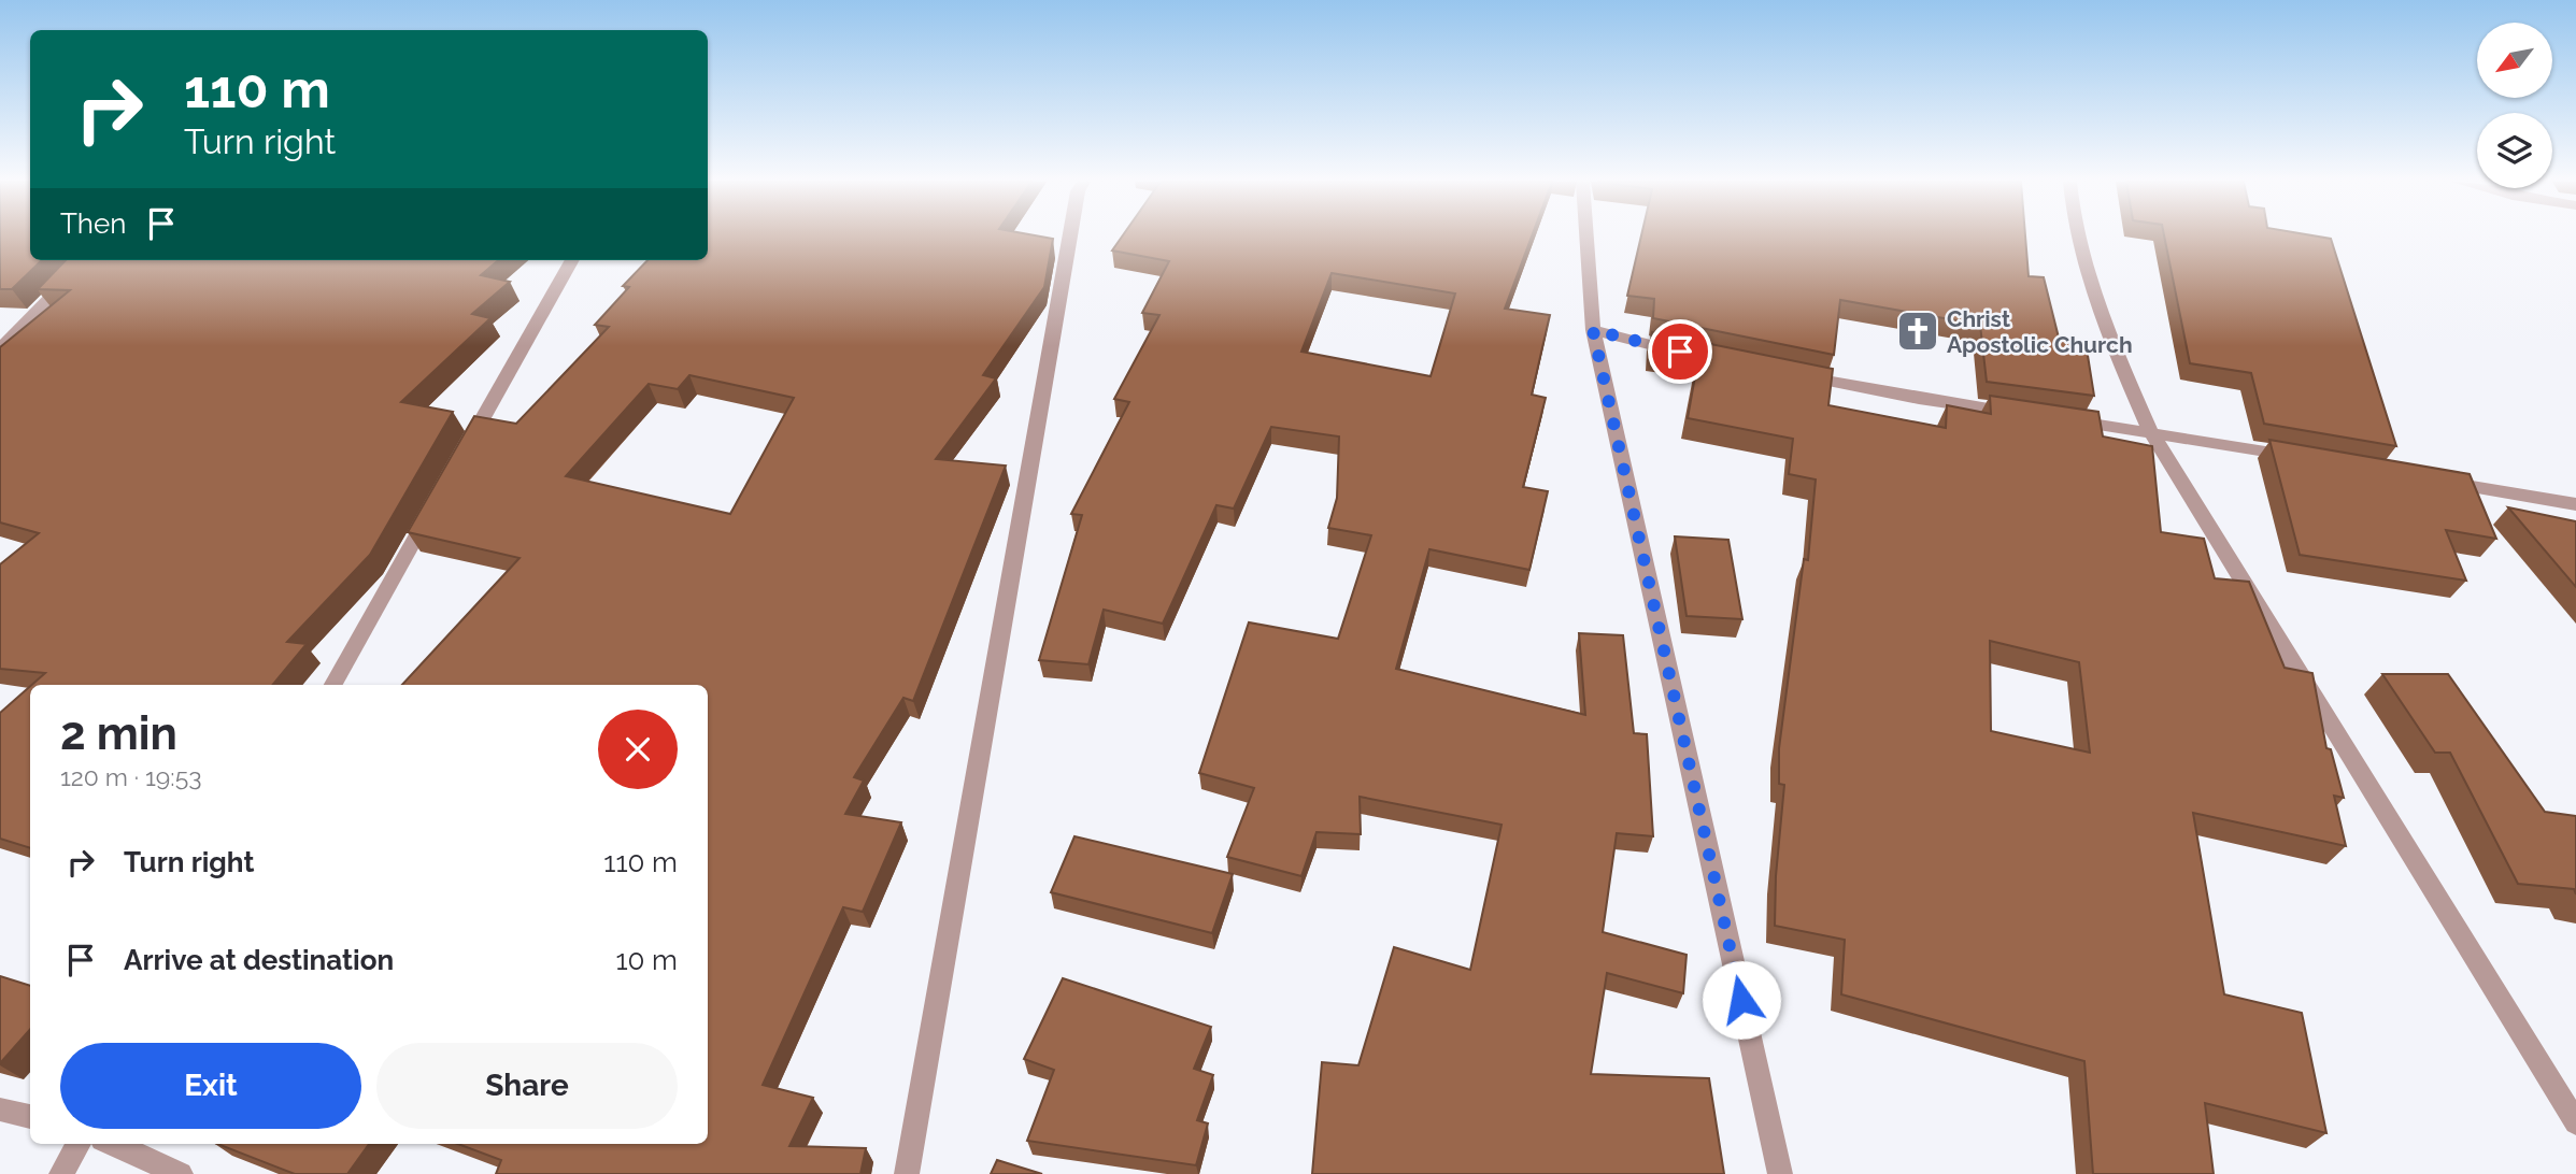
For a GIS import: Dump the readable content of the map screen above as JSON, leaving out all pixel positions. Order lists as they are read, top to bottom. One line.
{"places":{"church":["Christ Apostolic Church"]},"north":"bottom left","page":{"turn":["110 m","Turn right"],"then":"Then","heading":["2 min","120 m · 19:53"],"list":[{"name":"Turn right","value":"110 m"},{"name":"Arrive at destination","value":"10 m"}],"buttons":["Exit","Share"]}}
